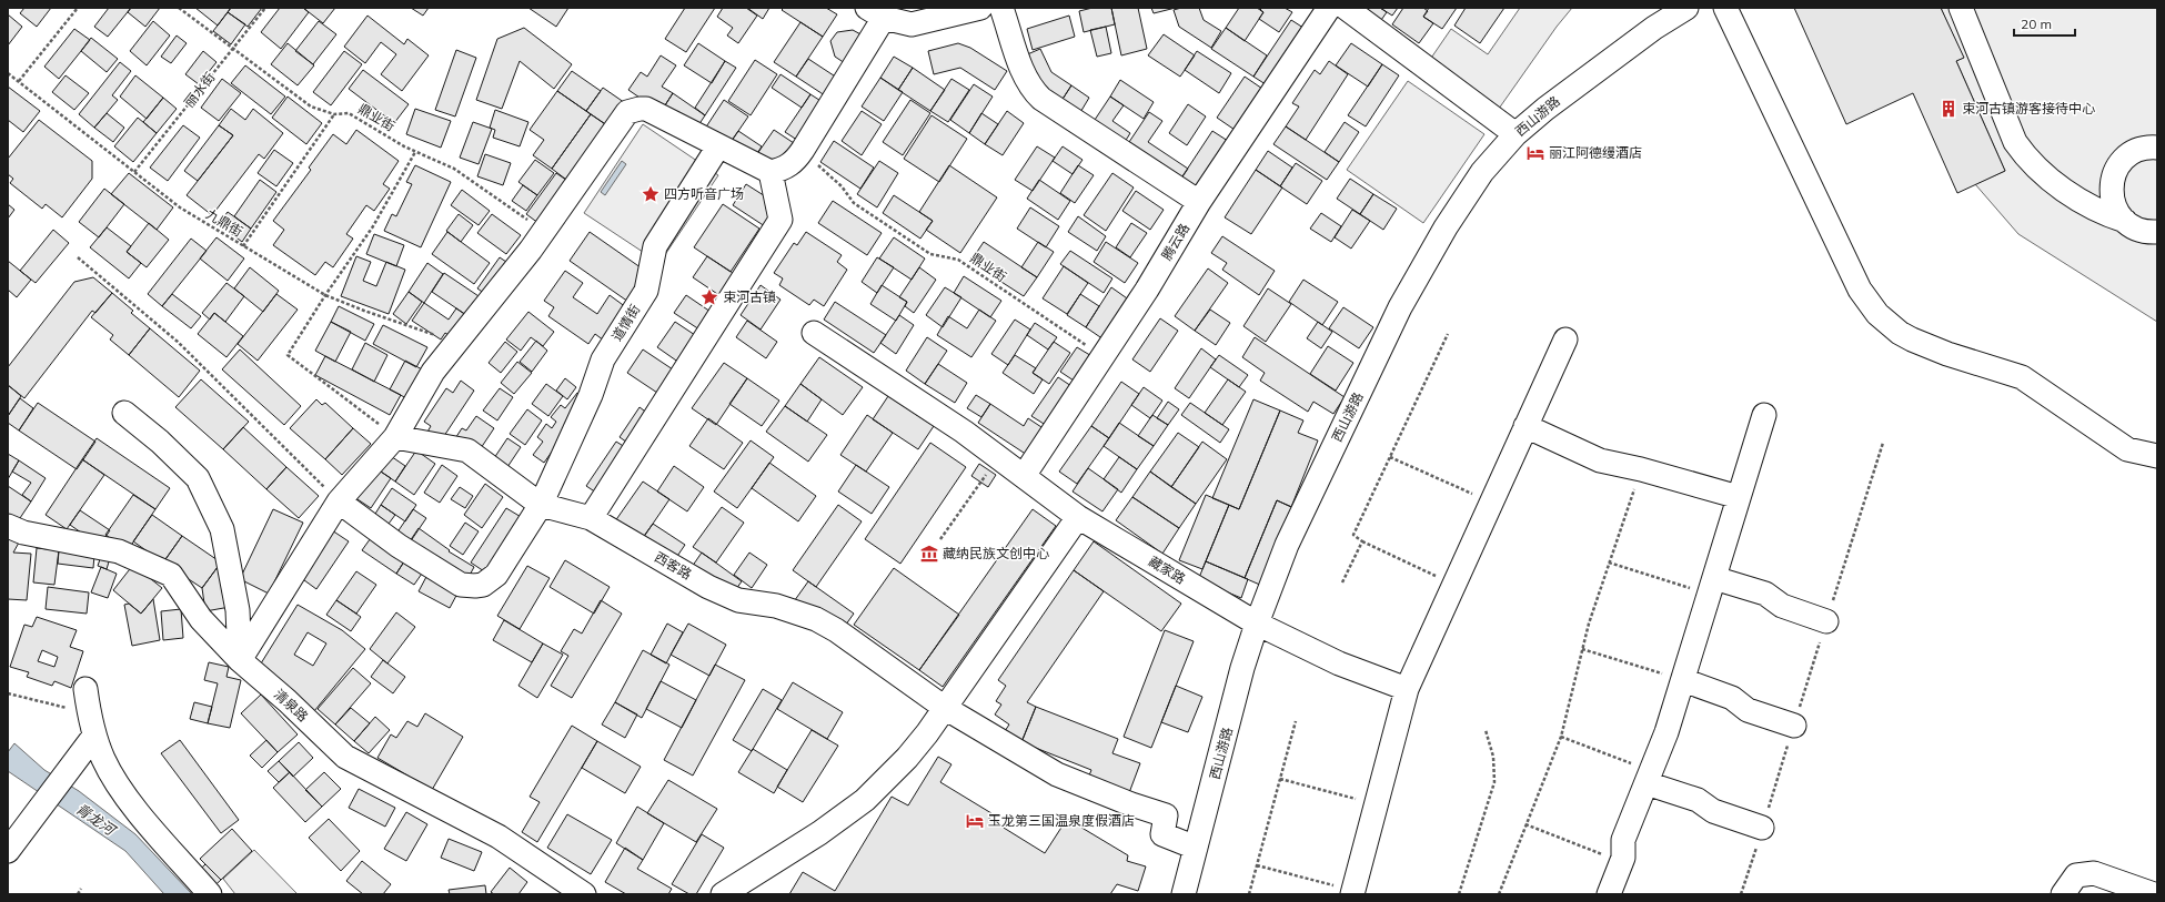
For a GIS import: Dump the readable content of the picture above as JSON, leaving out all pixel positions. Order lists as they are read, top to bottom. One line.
{"streets":{"street":["西山游路","腾云路","道情街","西客路","藏家路","清泉路"],"path":["丽水街","鼎业街","九鼎街"]},"crossings":[["丽水街","鼎业街"],["丽水街","九鼎街"],["西山游路","西客路"],["西山游路","藏家路"],["鼎业街","腾云路"],["腾云路","藏家路"],["道情街","西客路"]],"water":["青龙河"],"places":{"building":["束河古镇游客接待中心"],"hotel":["丽江阿德缦酒店","玉龙第三国温泉度假酒店"],"place":["四方听音广场","束河古镇"],"museum":["藏纳民族文创中心"]},"scale_bar":"20 m"}
